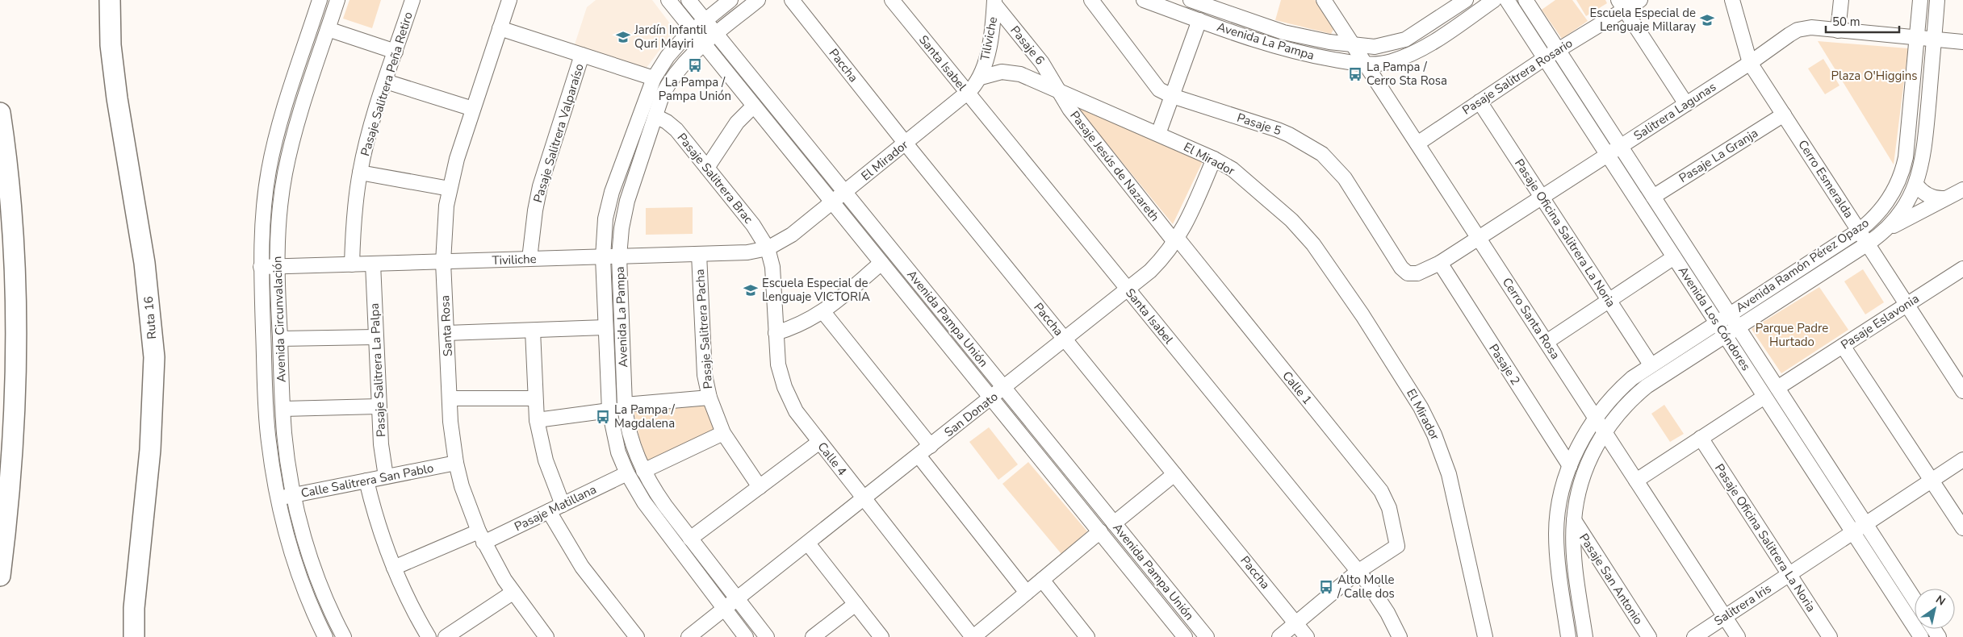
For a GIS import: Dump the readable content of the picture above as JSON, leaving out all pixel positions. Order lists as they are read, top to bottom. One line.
{"streets":{"highway":["Ruta 16"],"street":["Tiliviche","Avenida La Pampa","Pasaje 6","Santa Isabel","Paccha","Pasaje Salitrera Rosario","Pasaje Salitrera Peña Retiro","Salitrera Lagunas","Pasaje 5","Pasaje Salitrera Valparaíso","Pasaje La Granja","El Mirador","Pasaje Jesús de Nazareth","Pasaje Salitrera Brac","Cerro Esmeralda","Pasaje Oficina Salitrera La Noria","Tiviliche","Avenida Ramón Pérez Opazo","Avenida Pampa Unión","Cerro Santa Rosa","Avenida Los Cóndores","Avenida Circunvalación","Pasaje Eslavonia","Santa Rosa","Pasaje Salitrera Pacha","Pasaje 2","Pasaje Salitrera La Palpa","Calle 1","San Donato","Calle 4","Calle Salitrera San Pablo","Pasaje Matillana","Pasaje San Antonio","Salitrera Iris"]},"crossings":[["Tiliviche","Pasaje 6"],["Tiliviche","El Mirador"],["Avenida La Pampa","Pasaje Salitrera Brac"],["Avenida La Pampa","Tiviliche"],["Avenida La Pampa","Avenida Pampa Unión"],["Avenida La Pampa","Cerro Santa Rosa"],["Avenida La Pampa","San Donato"],["Avenida La Pampa","Pasaje Matillana"],["Pasaje 6","El Mirador"],["Pasaje 6","Pasaje Jesús de Nazareth"],["Santa Isabel","El Mirador"],["Santa Isabel","Calle 1"],["Santa Isabel","San Donato"],["Paccha","El Mirador"],["Paccha","San Donato"],["Pasaje Salitrera Rosario","Pasaje Oficina Salitrera La Noria"],["Pasaje Salitrera Rosario","Cerro Santa Rosa"],["Pasaje Salitrera Rosario","Avenida Los Cóndores"],["Pasaje Salitrera Peña Retiro","Tiviliche"],["Salitrera Lagunas","Pasaje 5"],["Salitrera Lagunas","Cerro Esmeralda"],["Salitrera Lagunas","Pasaje Oficina Salitrera La Noria"],["Salitrera Lagunas","Avenida Ramón Pérez Opazo"],["Salitrera Lagunas","Cerro Santa Rosa"],["Salitrera Lagunas","Avenida Los Cóndores"],["Salitrera Lagunas","Pasaje 2"],["Pasaje Salitrera Valparaíso","Tiviliche"],["Pasaje La Granja","Cerro Esmeralda"],["Pasaje La Granja","Avenida Los Cóndores"],["El Mirador","Pasaje Jesús de Nazareth"],["El Mirador","Pasaje Salitrera Brac"],["El Mirador","Tiviliche"],["El Mirador","Avenida Pampa Unión"],["El Mirador","San Donato"],["El Mirador","Calle 4"],["Pasaje Jesús de Nazareth","Calle 1"],["Pasaje Jesús de Nazareth","San Donato"],["Pasaje Salitrera Brac","Tiviliche"],["Pasaje Salitrera Brac","Calle 4"],["Cerro Esmeralda","Avenida Ramón Pérez Opazo"],["Cerro Esmeralda","Pasaje Eslavonia"],["Pasaje Oficina Salitrera La Noria","Avenida Ramón Pérez Opazo"],["Pasaje Oficina Salitrera La Noria","Salitrera Iris"],["Tiviliche","Avenida Circunvalación"],["Tiviliche","Santa Rosa"],["Tiviliche","Pasaje Salitrera Pacha"],["Tiviliche","Pasaje Salitrera La Palpa"],["Tiviliche","Calle 4"],["Avenida Ramón Pérez Opazo","Cerro Santa Rosa"],["Avenida Ramón Pérez Opazo","Avenida Los Cóndores"],["Avenida Ramón Pérez Opazo","Pasaje 2"],["Avenida Ramón Pérez Opazo","Pasaje San Antonio"],["Avenida Pampa Unión","San Donato"],["Cerro Santa Rosa","Salitrera Iris"],["Avenida Los Cóndores","Pasaje Eslavonia"],["Avenida Los Cóndores","Salitrera Iris"],["Avenida Circunvalación","Calle Salitrera San Pablo"],["Santa Rosa","Calle Salitrera San Pablo"],["Santa Rosa","Pasaje Matillana"],["Pasaje Salitrera La Palpa","Calle Salitrera San Pablo"],["Calle 1","San Donato"],["San Donato","Calle 4"]],"parks":["Plaza O'Higgins","Parque Padre Hurtado"],"places":{"school or university":["Escuela Especial de Lenguaje Millaray","Jardín Infantil Quri Mayiri","Escuela Especial de Lenguaje VICTORIA"],"bus stop":["La Pampa / Pampa Unión","La Pampa / Cerro Sta Rosa","La Pampa / Magdalena","Alto Molle / Calle dos"]},"scale_bar":"50 m","north":"top right"}
